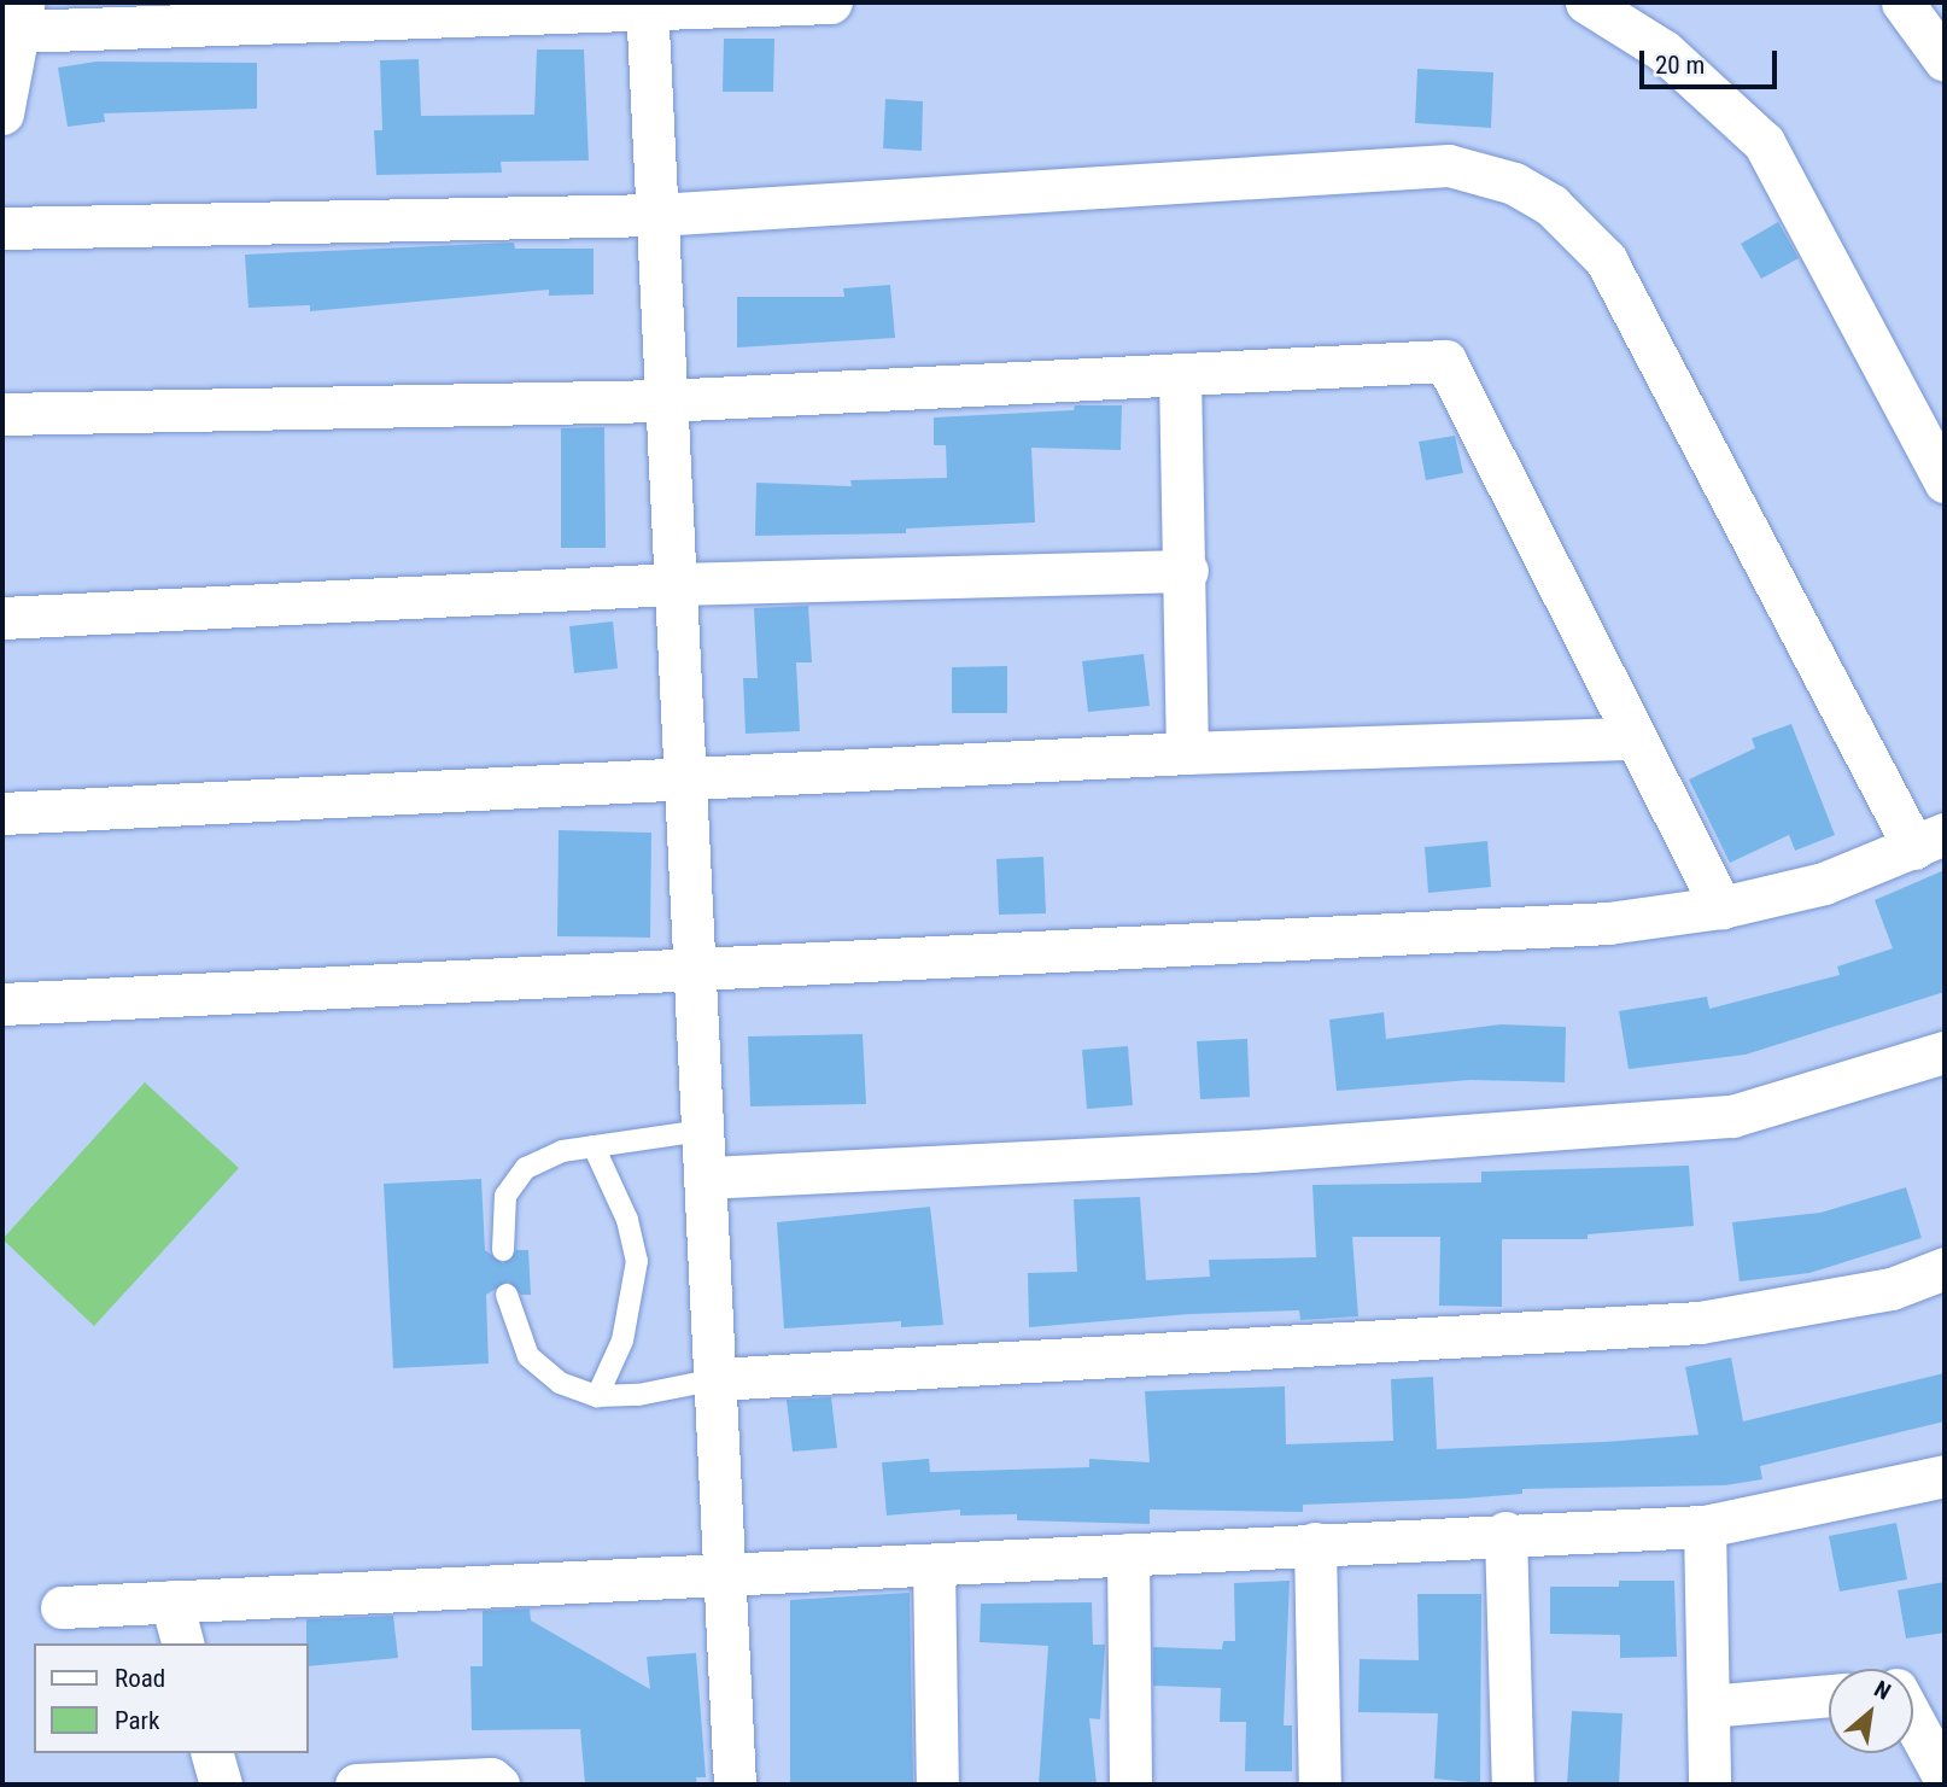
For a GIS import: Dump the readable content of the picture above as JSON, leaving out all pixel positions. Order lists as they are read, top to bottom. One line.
{"legend":["Road","Park"],"scale_bar":"20 m","north":"top right"}
